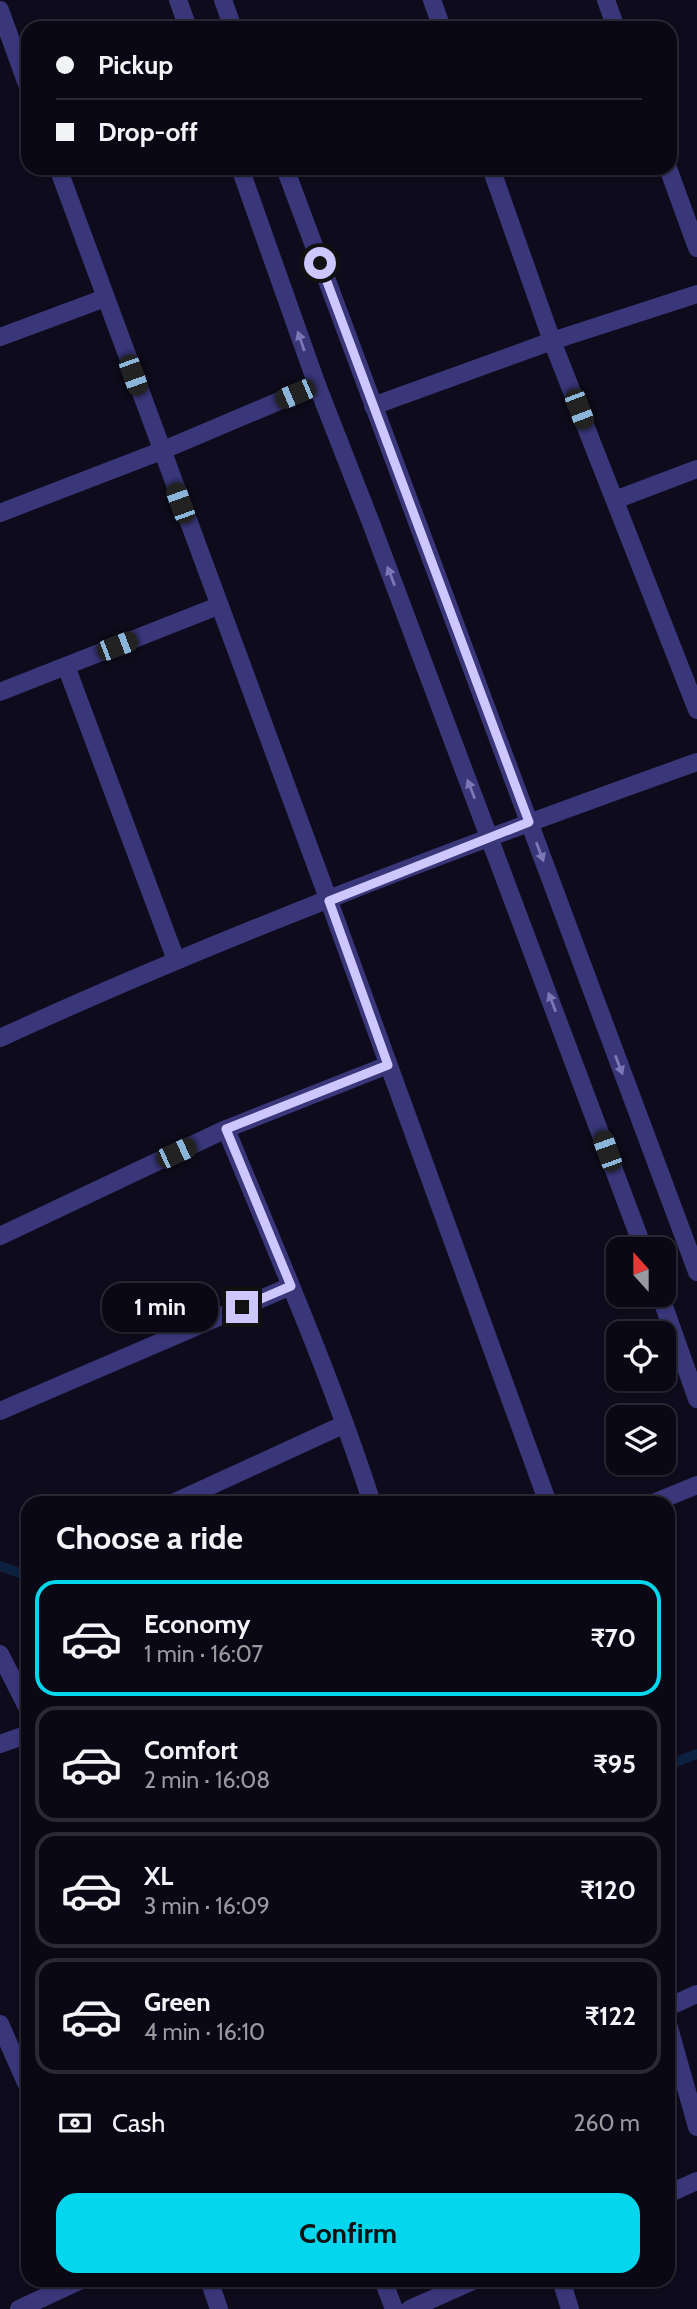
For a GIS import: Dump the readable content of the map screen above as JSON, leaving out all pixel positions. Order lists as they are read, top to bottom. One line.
{"north":"top","page":{"banner":["Pickup","Drop-off"],"bubble":"1 min","heading":"Choose a ride","list":[{"name":"Economy","note":"1 min · 16:07","value":"₹70"},{"name":"Comfort","note":"2 min · 16:08","value":"₹95"},{"name":"XL","note":"3 min · 16:09","value":"₹120"},{"name":"Green","note":"4 min · 16:10","value":"₹122"}],"pay":["Cash","260 m"],"buttons":"Confirm"}}
